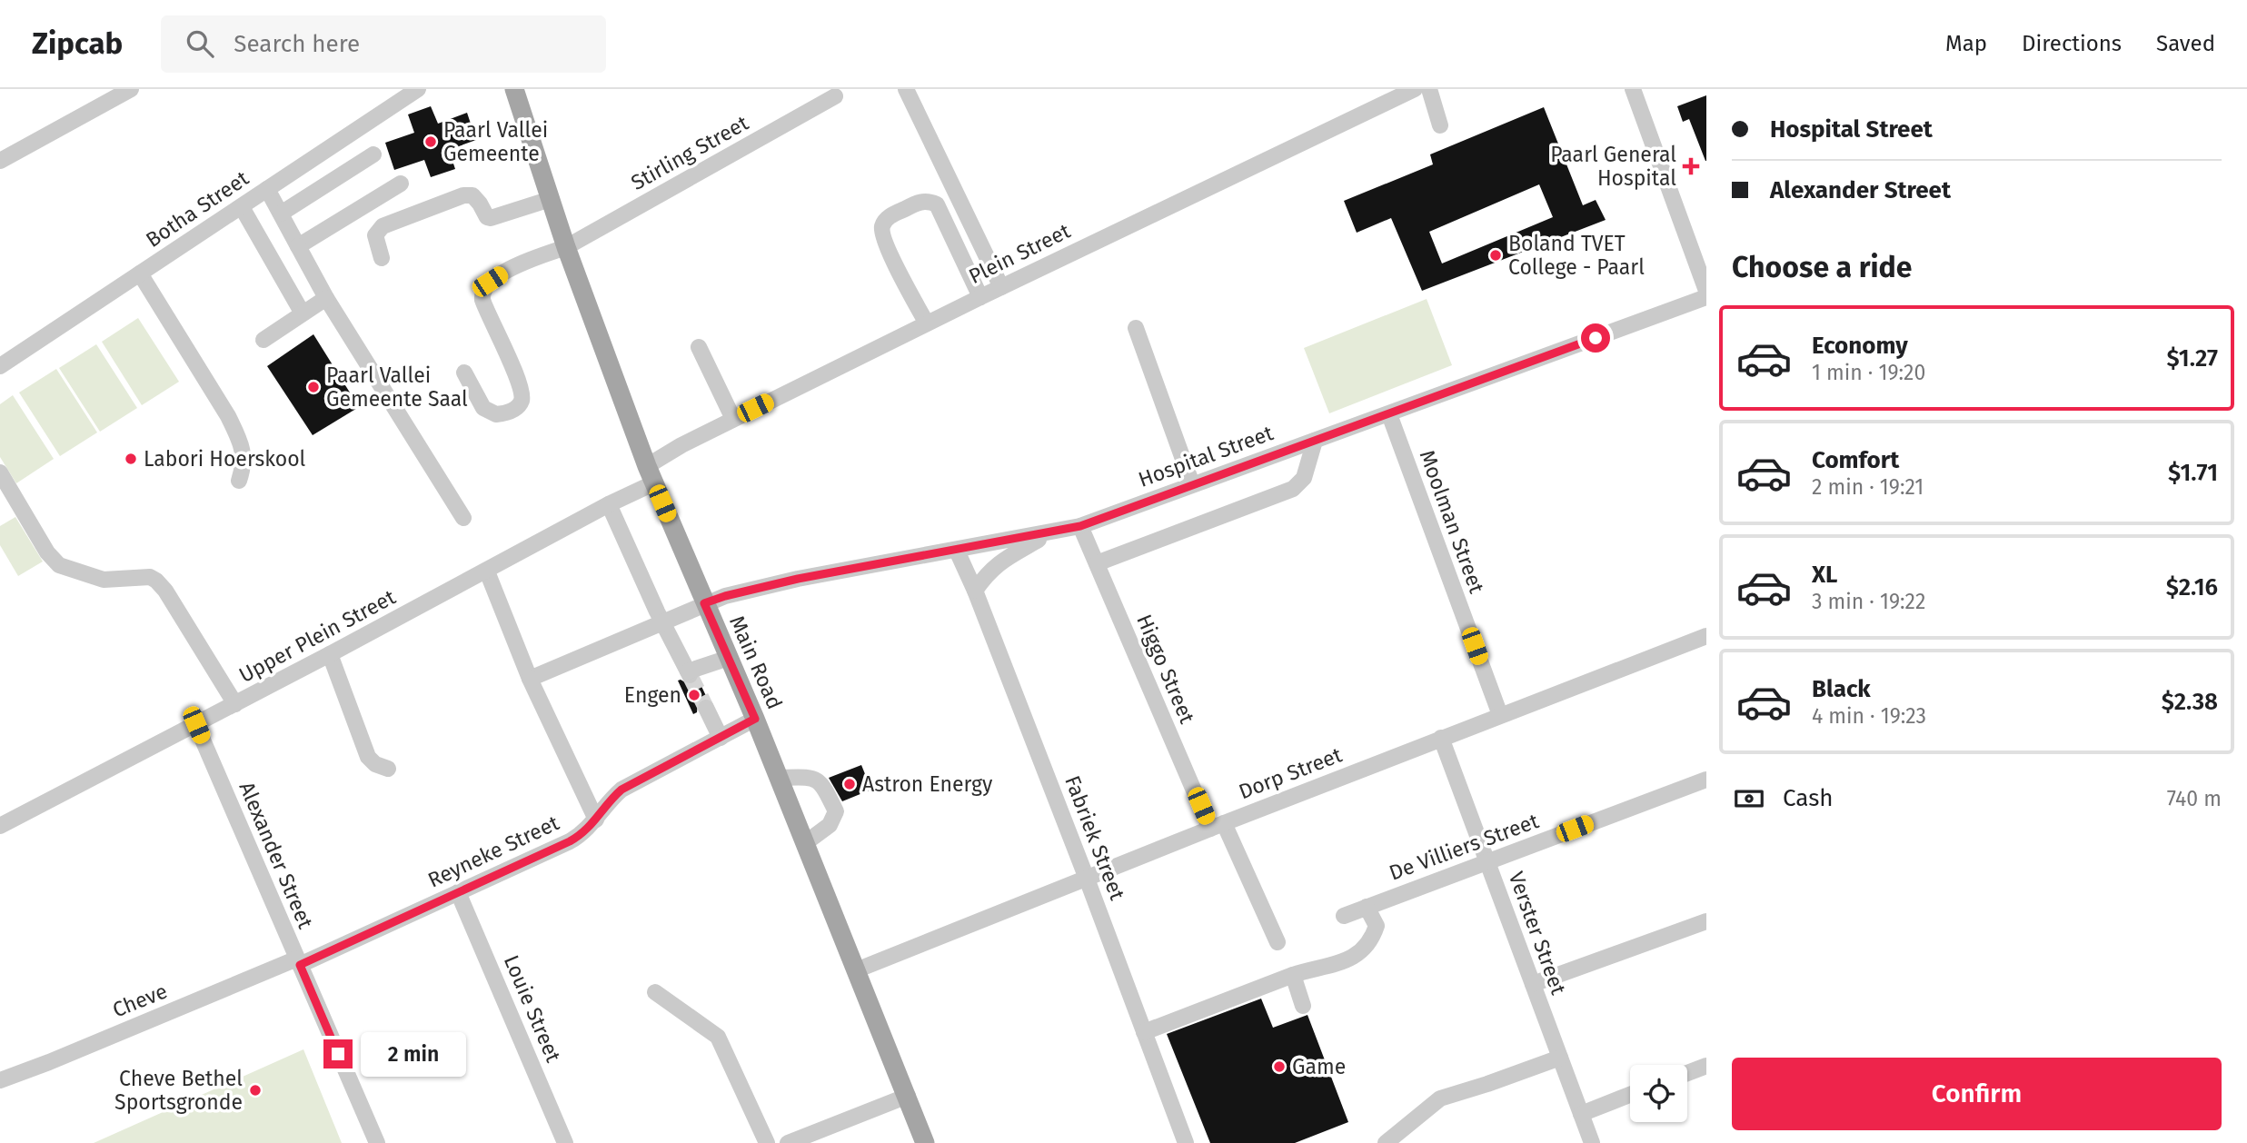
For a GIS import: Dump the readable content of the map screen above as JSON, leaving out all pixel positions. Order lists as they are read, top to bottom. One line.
{"streets":{"main road":["Main Road"],"street":["Stirling Street","Botha Street","Plein Street","Hospital Street","Moolman Street","Upper Plein Street","Higgo Street","Dorp Street","Fabriek Street","De Villiers Street","Reyneke Street","Alexander Street","Verster Street","Cheve","Louie Street"]},"crossings":[["Stirling Street","Main Road"],["Plein Street","Upper Plein Street"],["Plein Street","Main Road"],["Hospital Street","Moolman Street"],["Hospital Street","Main Road"],["Hospital Street","Higgo Street"],["Hospital Street","Fabriek Street"],["Moolman Street","Dorp Street"],["Upper Plein Street","Main Road"],["Upper Plein Street","Alexander Street"],["Main Road","Dorp Street"],["Main Road","Reyneke Street"],["Higgo Street","Dorp Street"],["Dorp Street","Fabriek Street"],["Dorp Street","Verster Street"],["De Villiers Street","Verster Street"],["Reyneke Street","Alexander Street"],["Reyneke Street","Cheve"],["Reyneke Street","Louie Street"],["Alexander Street","Cheve"]],"places":{"other":["Paarl Vallei Gemeente","Boland TVET College - Paarl","Paarl Vallei Gemeente Saal","Labori Hoerskool","Engen","Astron Energy","Game","Cheve Bethel Sportsgronde"],"health":["Paarl General Hospital"]},"page":{"header":"Zipcab","search":"Search here","nav":["Map","Directions","Saved"],"banner":["Hospital Street","Alexander Street"],"heading":"Choose a ride","list":[{"name":"Economy","note":"1 min · 19:20","value":"$1.27"},{"name":"Comfort","note":"2 min · 19:21","value":"$1.71"},{"name":"XL","note":"3 min · 19:22","value":"$2.16"},{"name":"Black","note":"4 min · 19:23","value":"$2.38"}],"pay":["Cash","740 m"],"bubble":"2 min","buttons":"Confirm"}}
